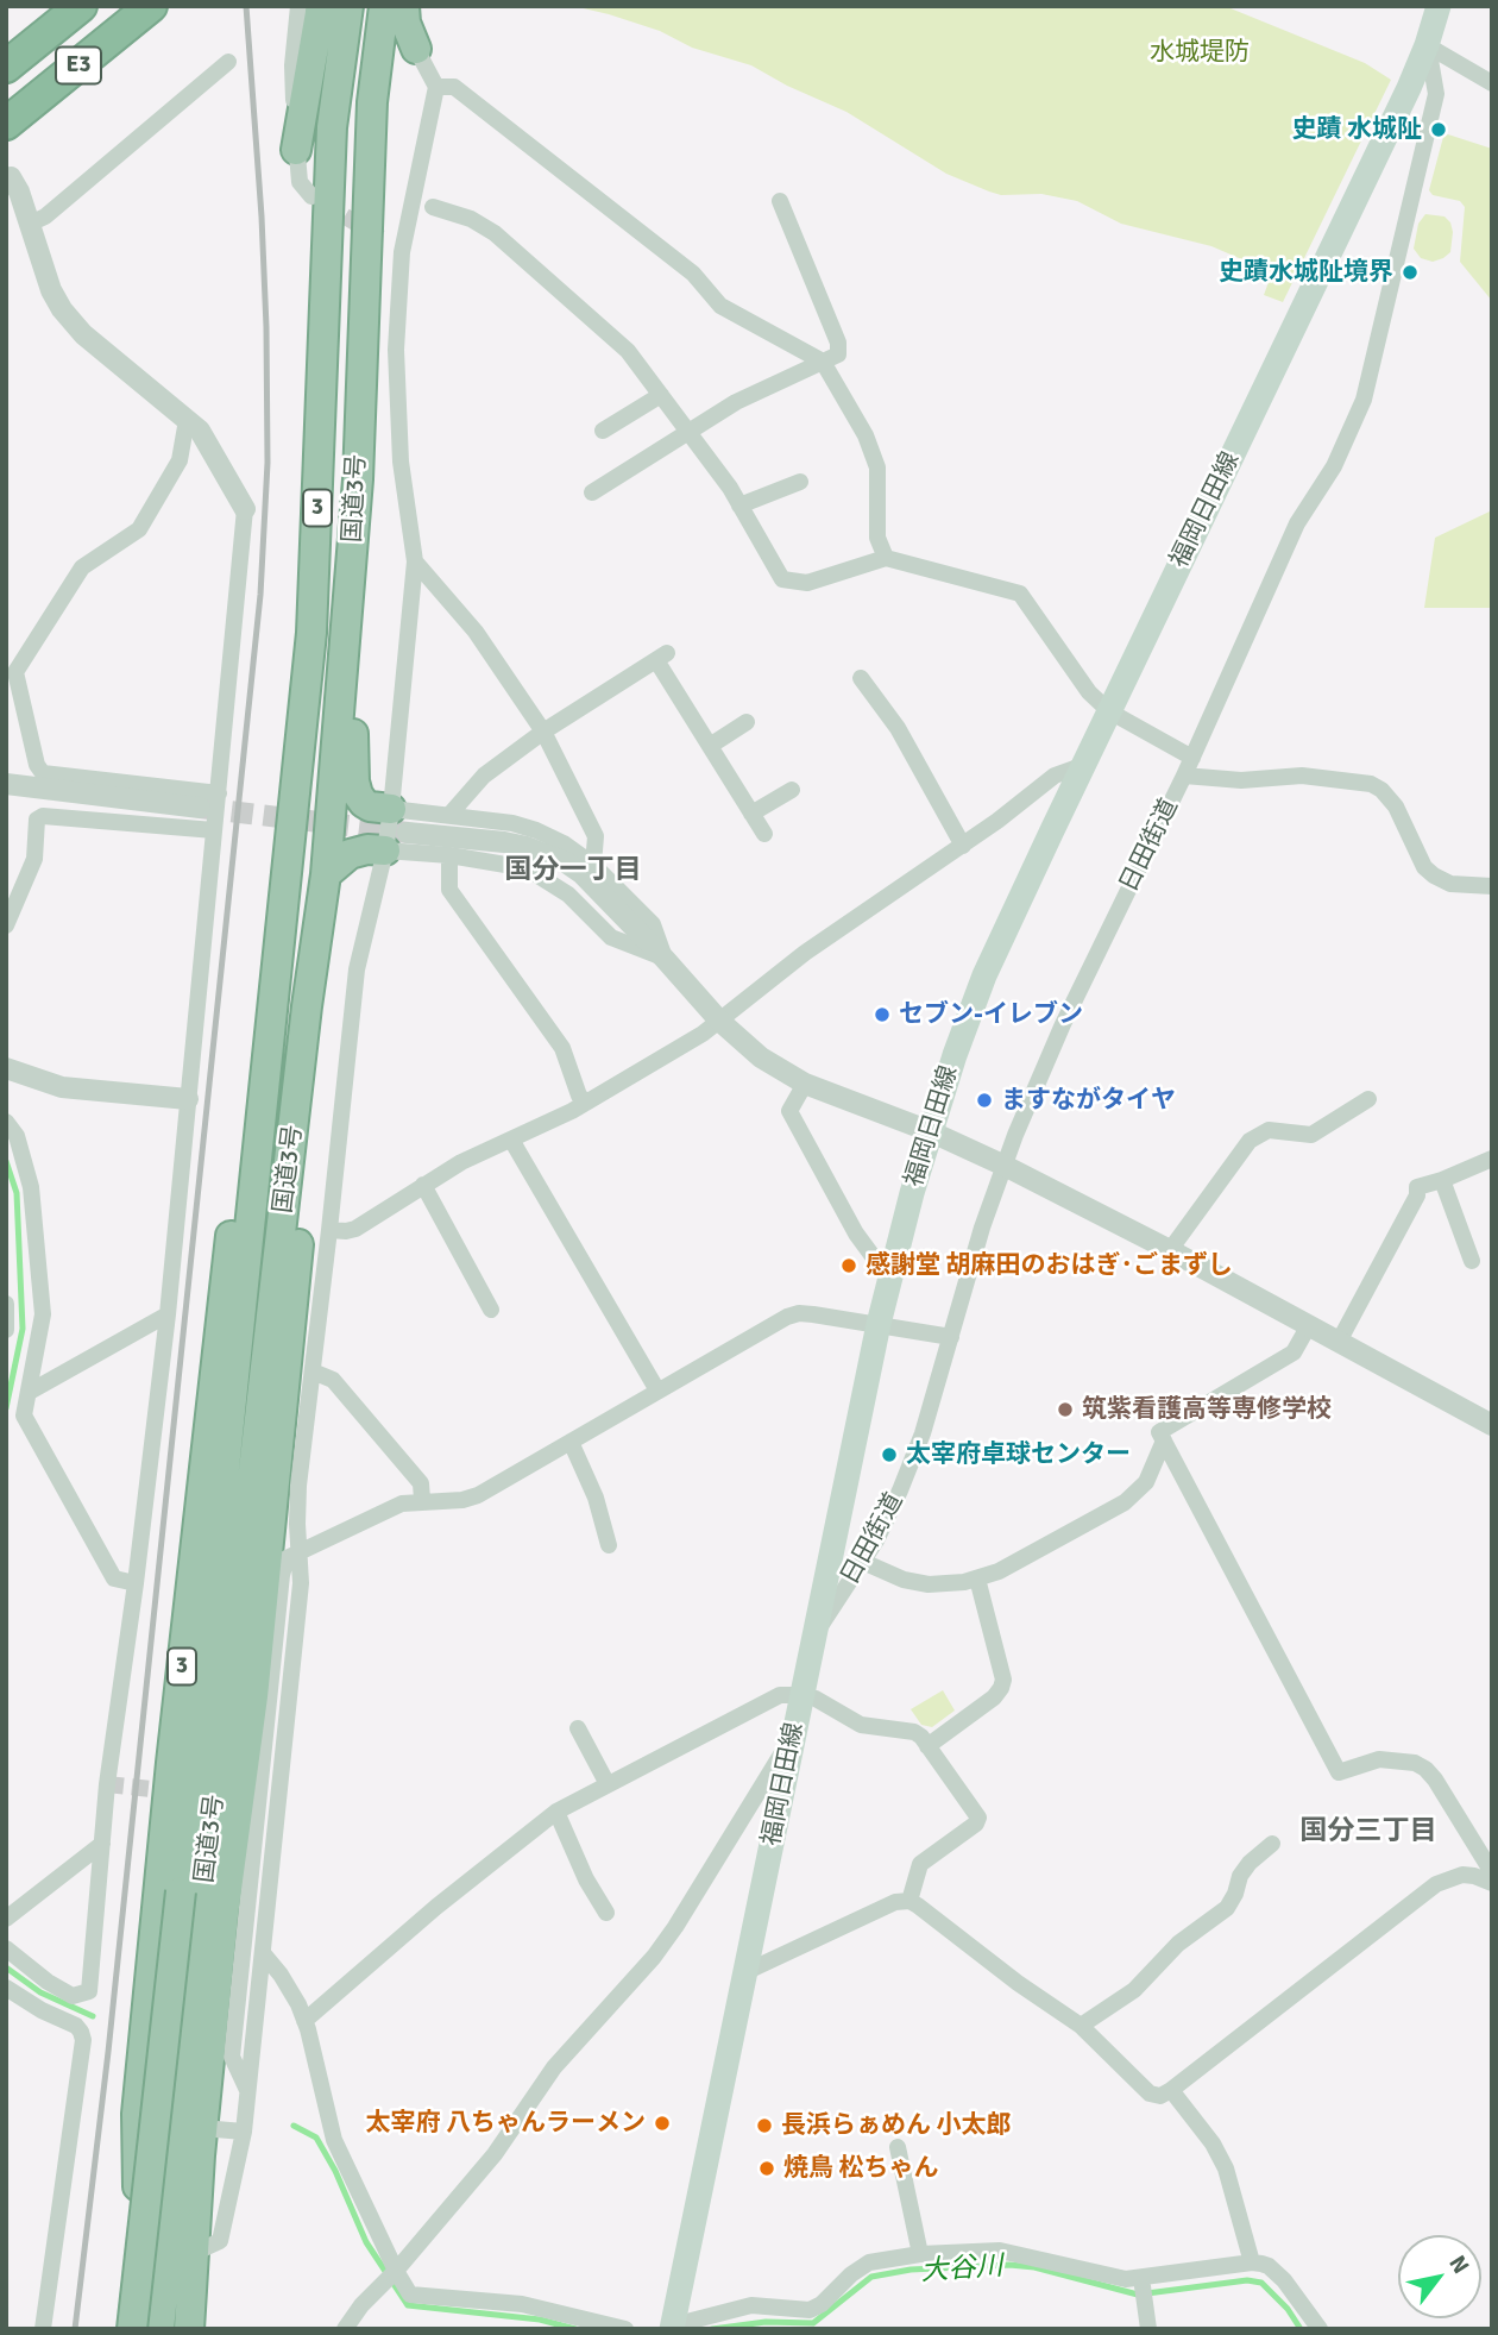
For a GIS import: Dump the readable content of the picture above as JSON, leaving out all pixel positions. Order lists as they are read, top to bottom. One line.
{"streets":{"highway":["E3","国道3号","3"],"main road":["福岡日田線"],"street":["日田街道"]},"crossings":[["国道3号","3"],["福岡日田線","日田街道"]],"districts":["国分一丁目","国分三丁目"],"water":["大谷川"],"parks":["水城堤防"],"places":["史蹟 水城阯","史蹟水城阯境界","セブン-イレブン","ますながタイヤ","感謝堂 胡麻田のおはぎ･ごまずし","筑紫看護高等専修学校","太宰府卓球センター","太宰府 八ちゃんラーメン","長浜らぁめん 小太郎","焼鳥 松ちゃん"],"north":"top right"}
